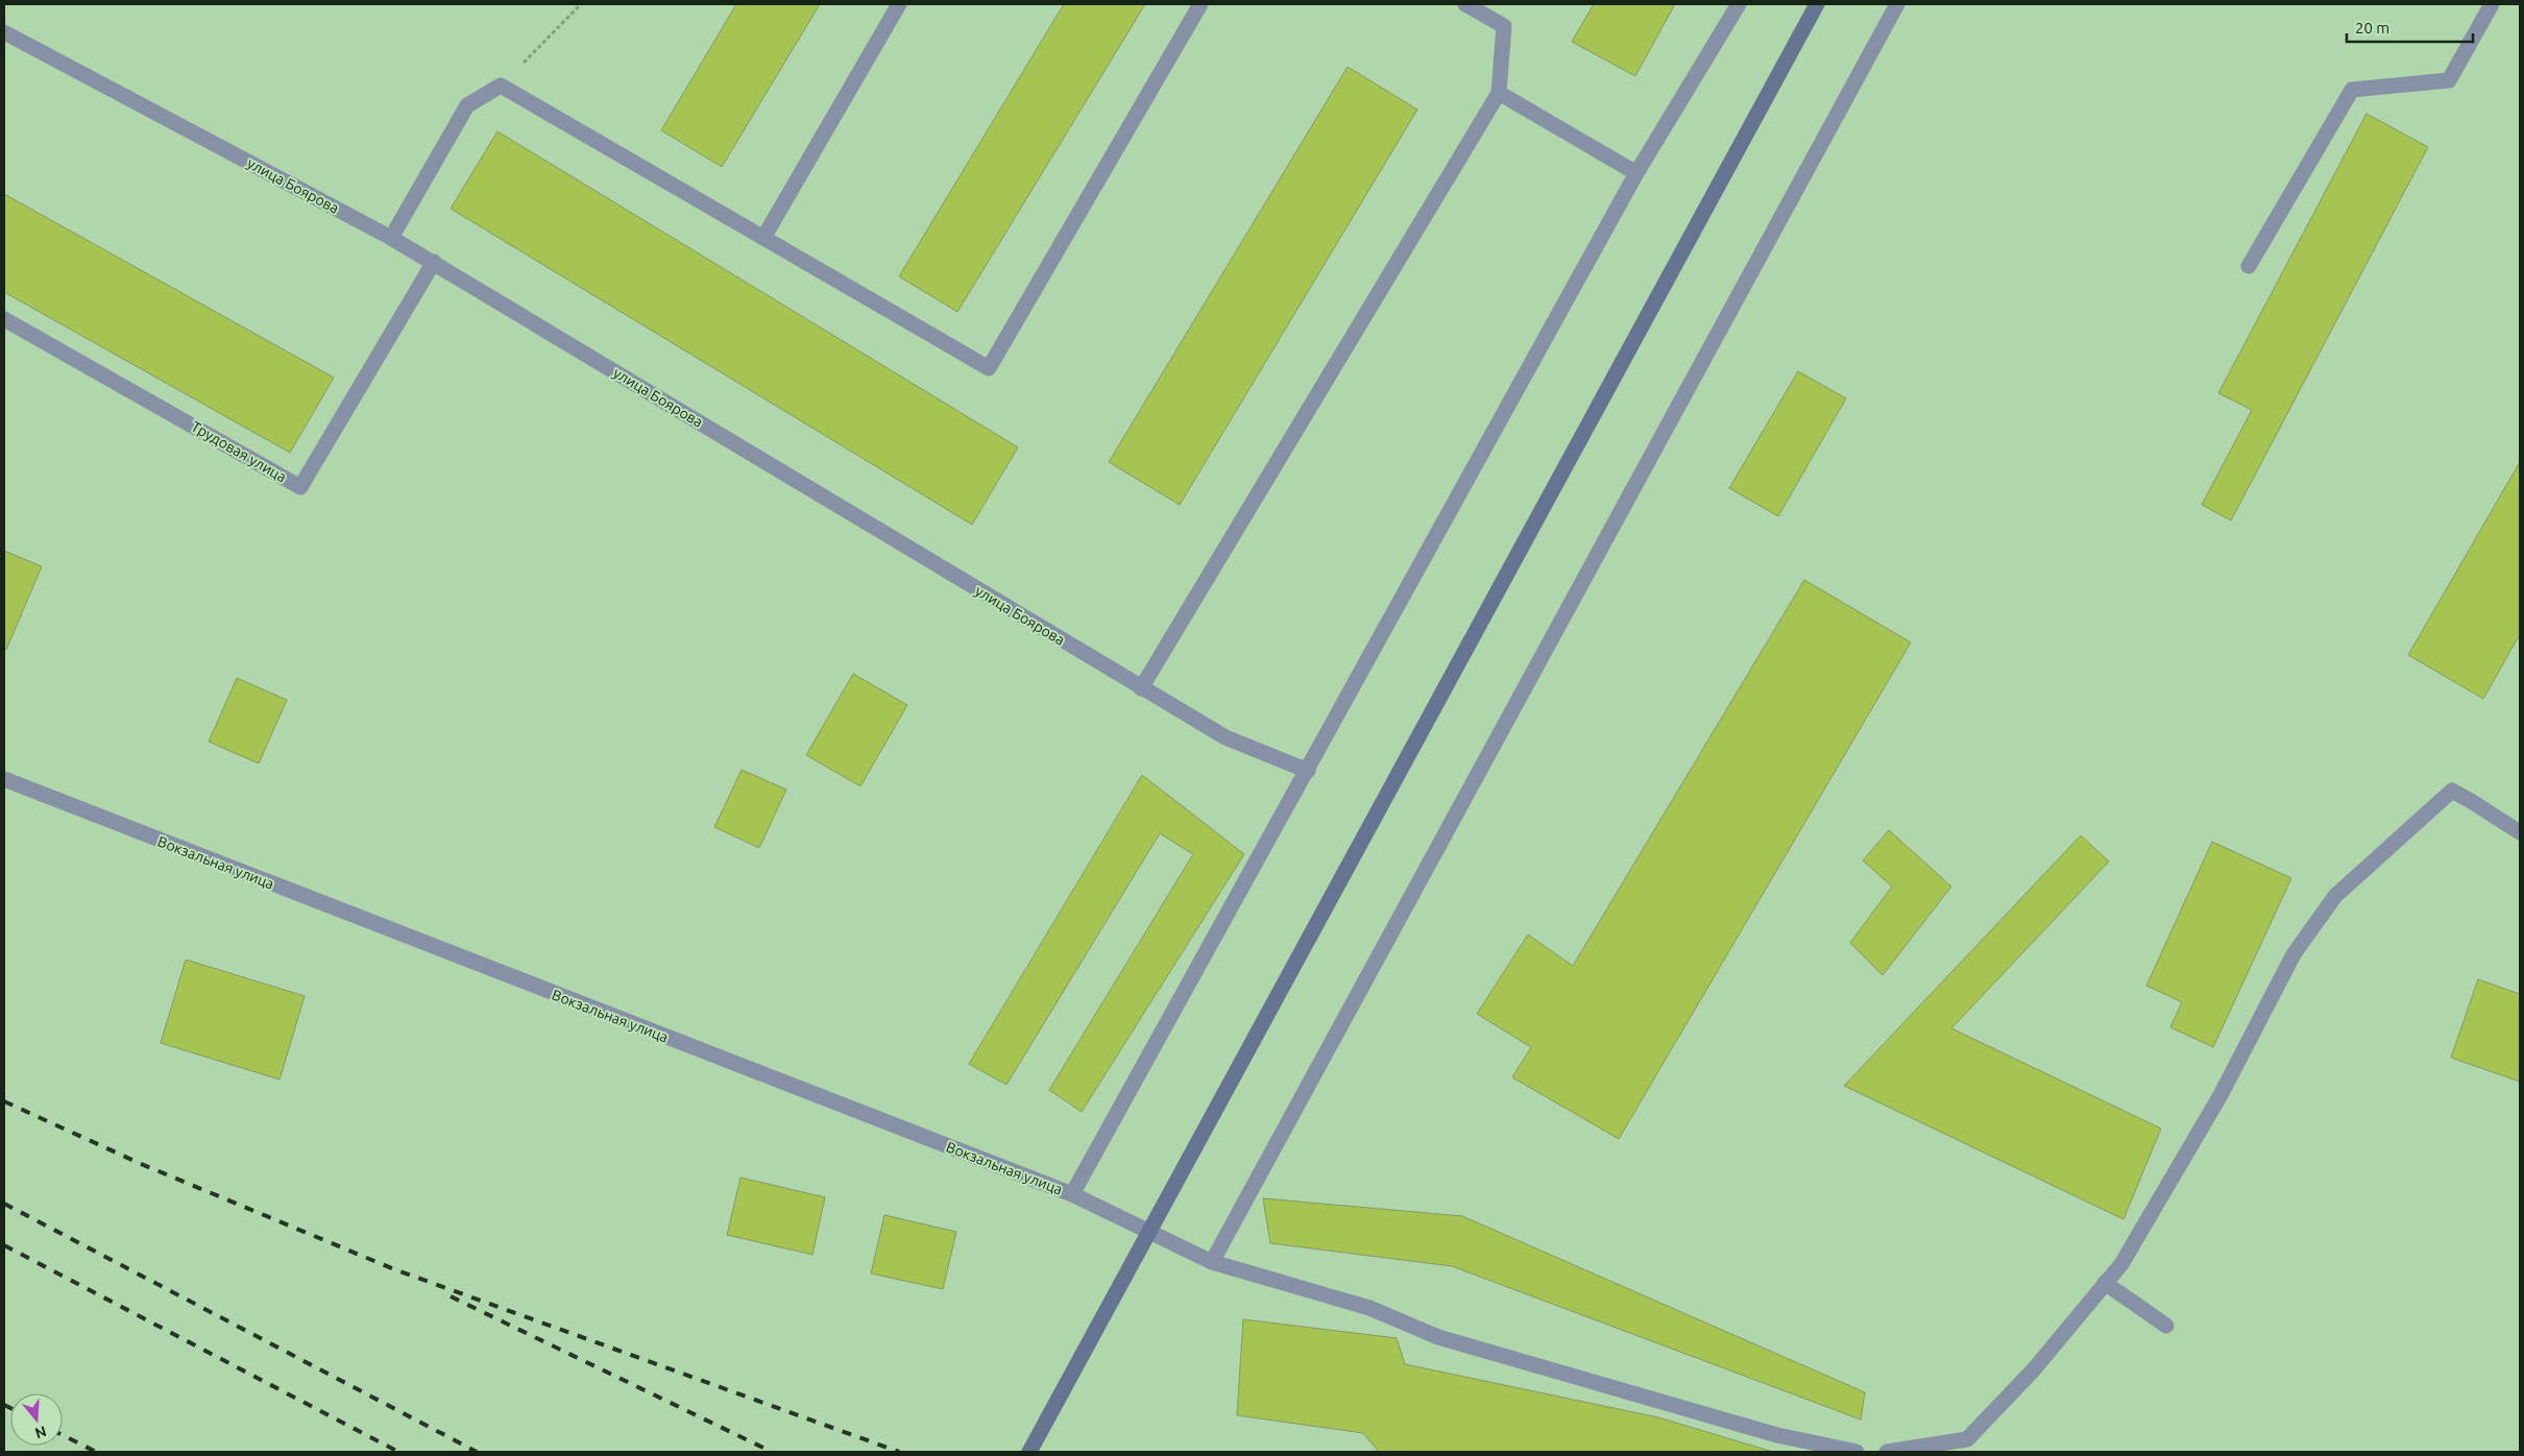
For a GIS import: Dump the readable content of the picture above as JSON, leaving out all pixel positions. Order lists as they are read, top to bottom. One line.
{"streets":{"street":["улица Боярова","Трудовая улица","Вокзальная улица"]},"crossings":[["улица Боярова","Трудовая улица"]],"scale_bar":"20 m","north":"bottom"}
